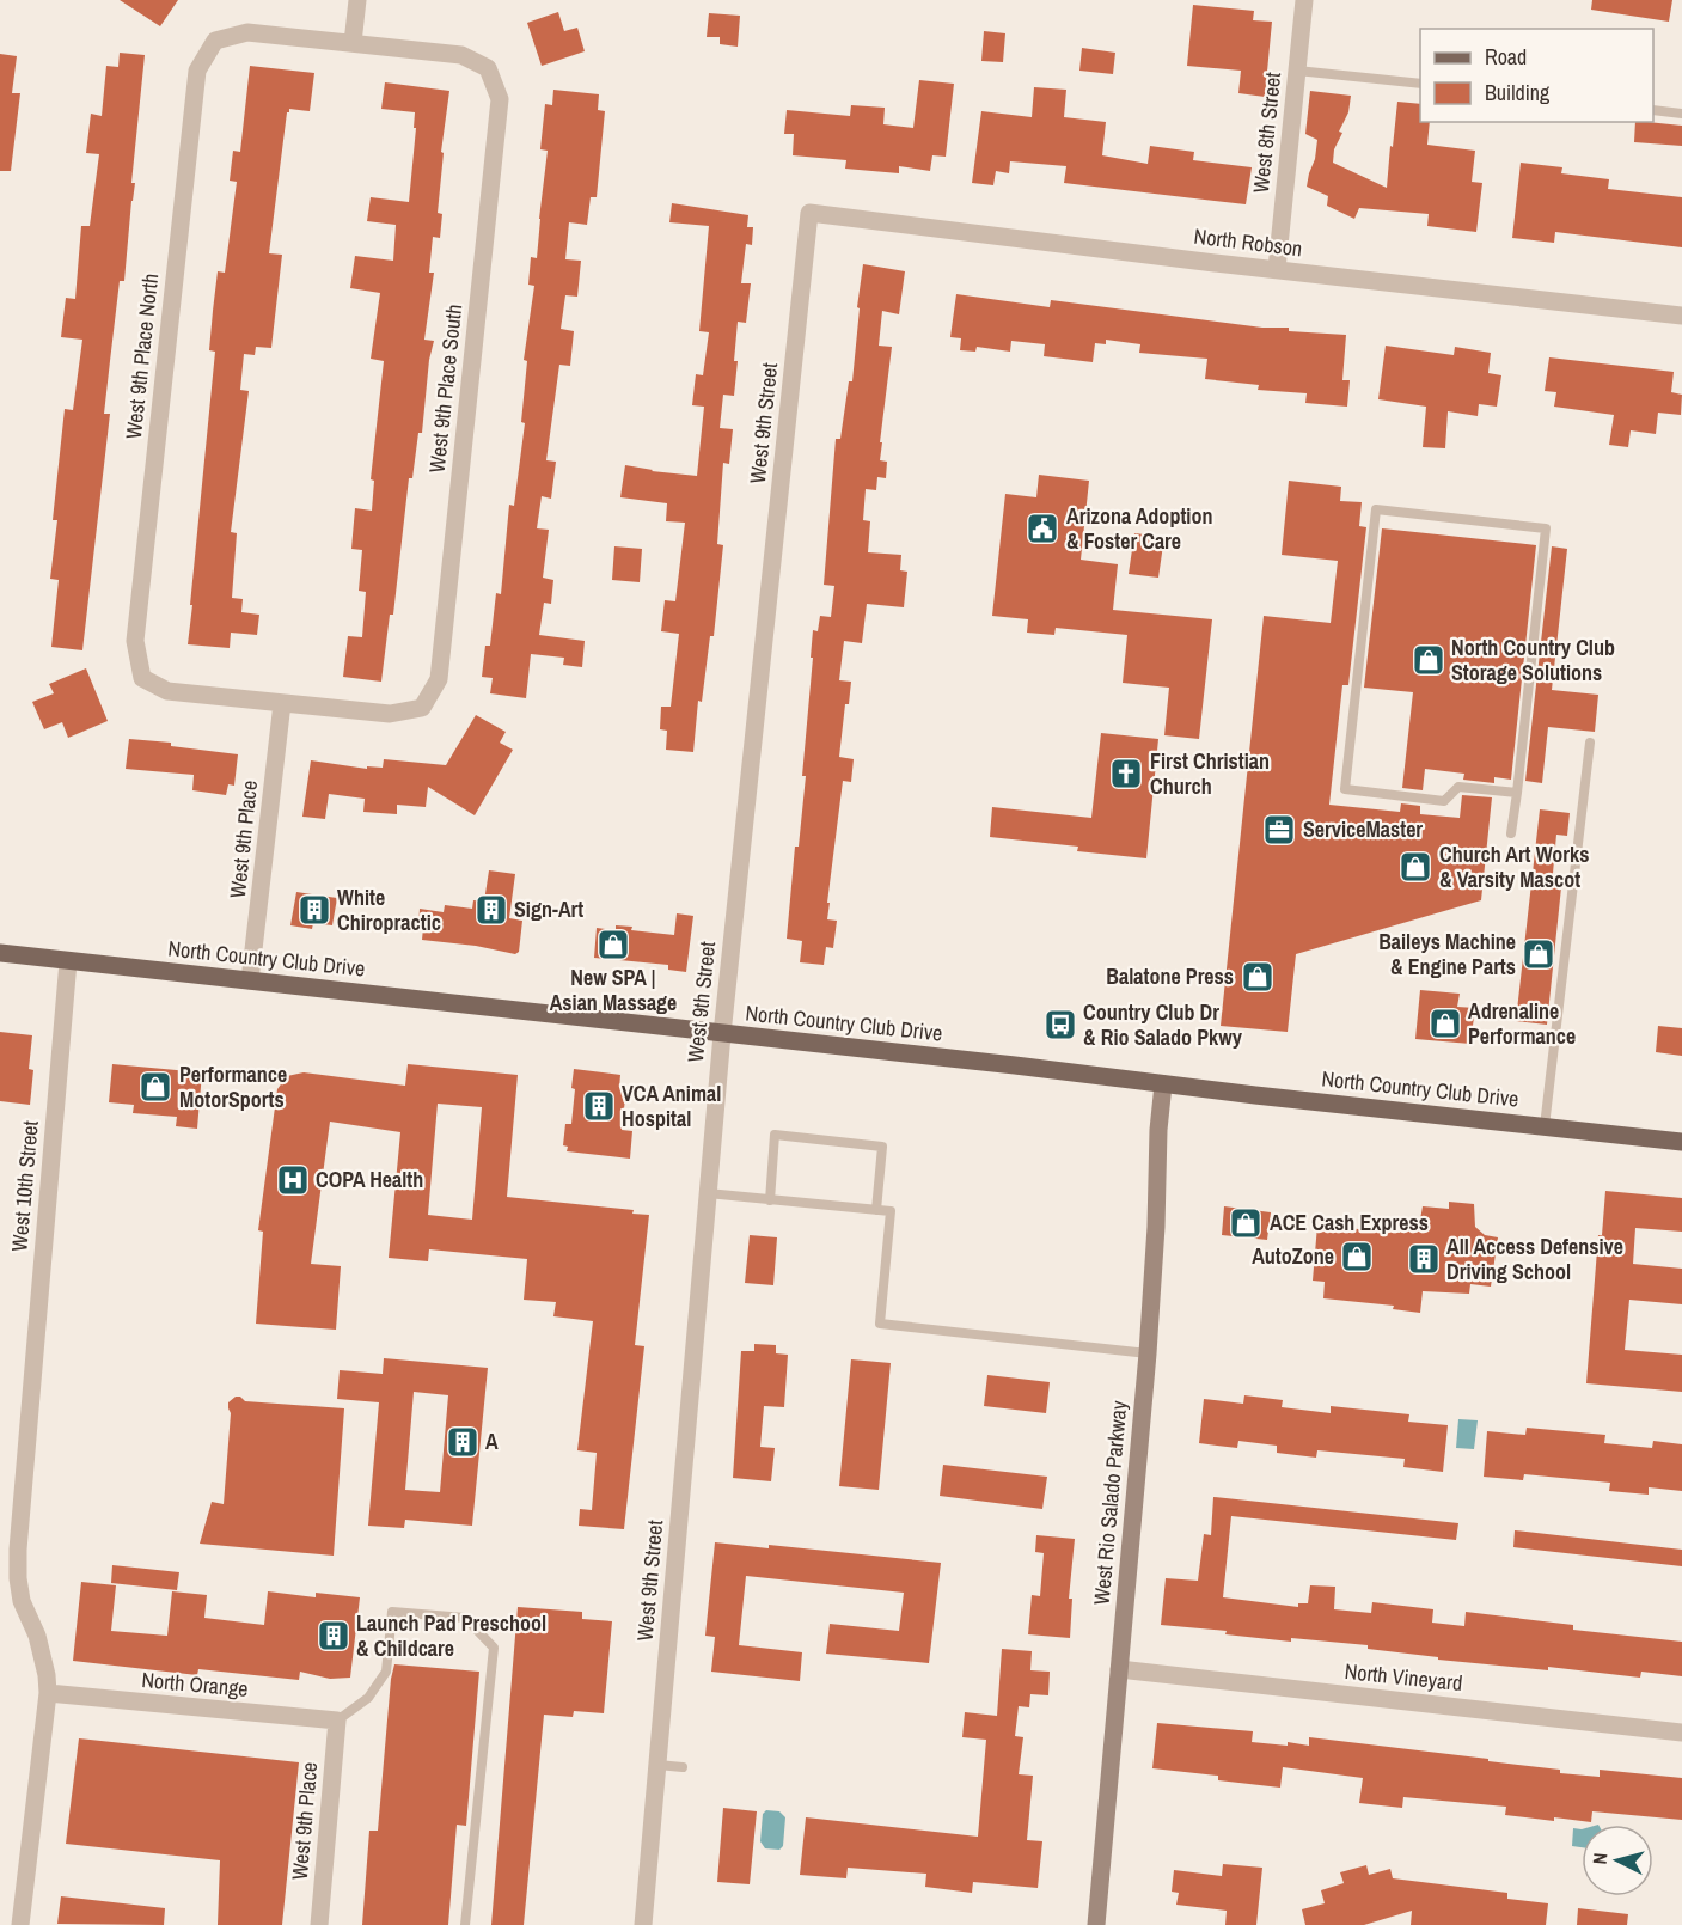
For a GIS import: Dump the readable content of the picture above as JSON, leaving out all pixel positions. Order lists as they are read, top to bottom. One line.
{"streets":{"main road":["North Country Club Drive","West Rio Salado Parkway"],"street":["West 8th Street","North Robson","West 9th Place North","West 9th Place South","West 9th Street","West 9th Place","West 10th Street","North Vineyard","North Orange"]},"crossings":[["West 8th Street","North Robson"],["North Robson","West 9th Street"],["West 9th Place North","West 9th Place South"],["West 9th Place North","West 9th Place"],["West 9th Place South","West 9th Place"],["West 9th Street","North Country Club Drive"],["West 9th Place","North Country Club Drive"],["West 9th Place","North Orange"],["North Country Club Drive","West 10th Street"],["North Country Club Drive","West Rio Salado Parkway"],["West 10th Street","North Orange"],["West Rio Salado Parkway","North Vineyard"]],"places":{"public building":["Arizona Adoption & Foster Care"],"shop":["North Country Club Storage Solutions","Church Art Works & Varsity Mascot","New SPA | Asian Massage","Baileys Machine & Engine Parts","Balatone Press","Adrenaline Performance","Performance MotorSports","ACE Cash Express","AutoZone"],"church":["First Christian Church"],"office":["ServiceMaster"],"building":["White Chiropractic","Sign-Art","VCA Animal Hospital","All Access Defensive Driving School","A","Launch Pad Preschool & Childcare"],"bus stop":["Country Club Dr & Rio Salado Pkwy"],"hospital":["COPA Health"]},"legend":["Road","Building"],"north":"left"}
